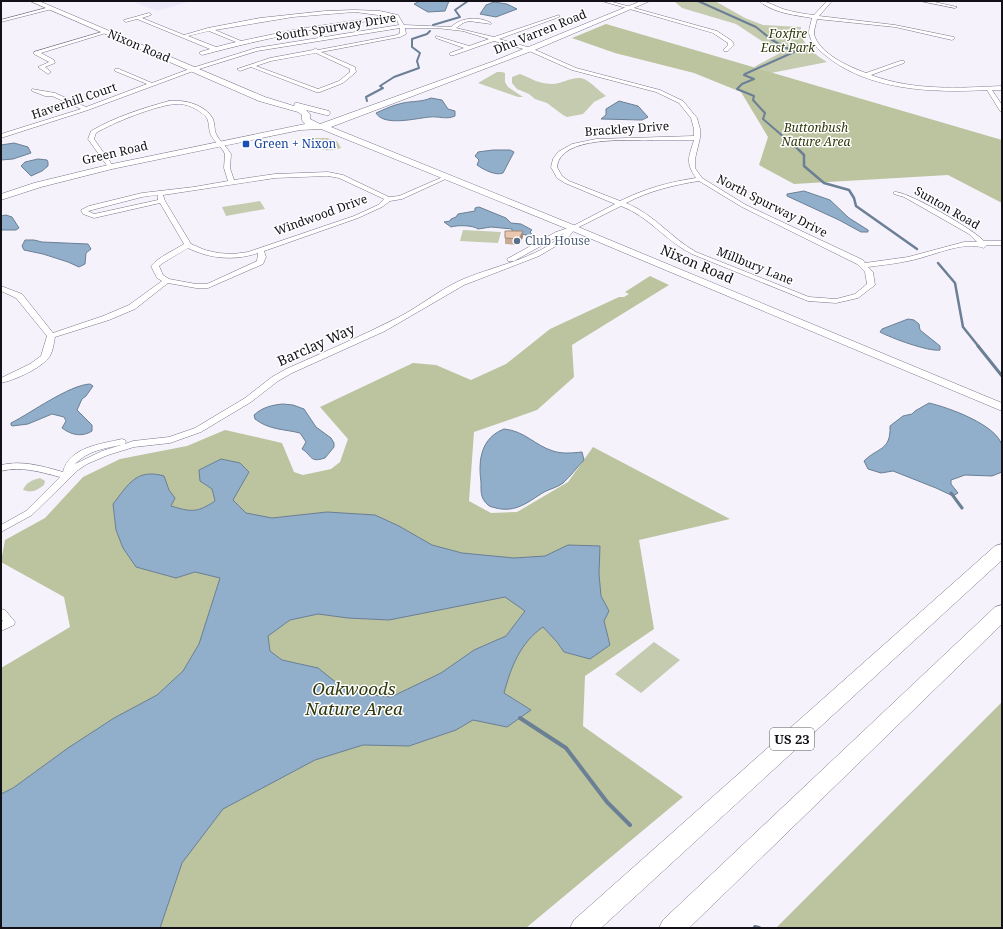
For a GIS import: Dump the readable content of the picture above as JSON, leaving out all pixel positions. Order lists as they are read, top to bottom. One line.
{"streets":{"highway":["US 23"],"main road":["Dhu Varren Road","Nixon Road","Green Road"],"street":["South Spurway Drive","Haverhill Court","Brackley Drive","North Spurway Drive","Sunton Road","Windwood Drive","Millbury Lane","Barclay Way"]},"crossings":[["South Spurway Drive","Dhu Varren Road"],["South Spurway Drive","Nixon Road"],["South Spurway Drive","Haverhill Court"],["South Spurway Drive","North Spurway Drive"],["Dhu Varren Road","Nixon Road"],["Dhu Varren Road","Green Road"],["Dhu Varren Road","North Spurway Drive"],["Nixon Road","Haverhill Court"],["Nixon Road","Green Road"],["Nixon Road","Windwood Drive"],["Nixon Road","Barclay Way"],["Brackley Drive","North Spurway Drive"],["Brackley Drive","Millbury Lane"],["Brackley Drive","Barclay Way"],["North Spurway Drive","Millbury Lane"],["North Spurway Drive","Barclay Way"],["Millbury Lane","Barclay Way"]],"parks":["Foxfire East Park","Buttonbush Nature Area","Oakwoods Nature Area"],"places":{"transit":["Green + Nixon"],"other":["Club House"]}}
